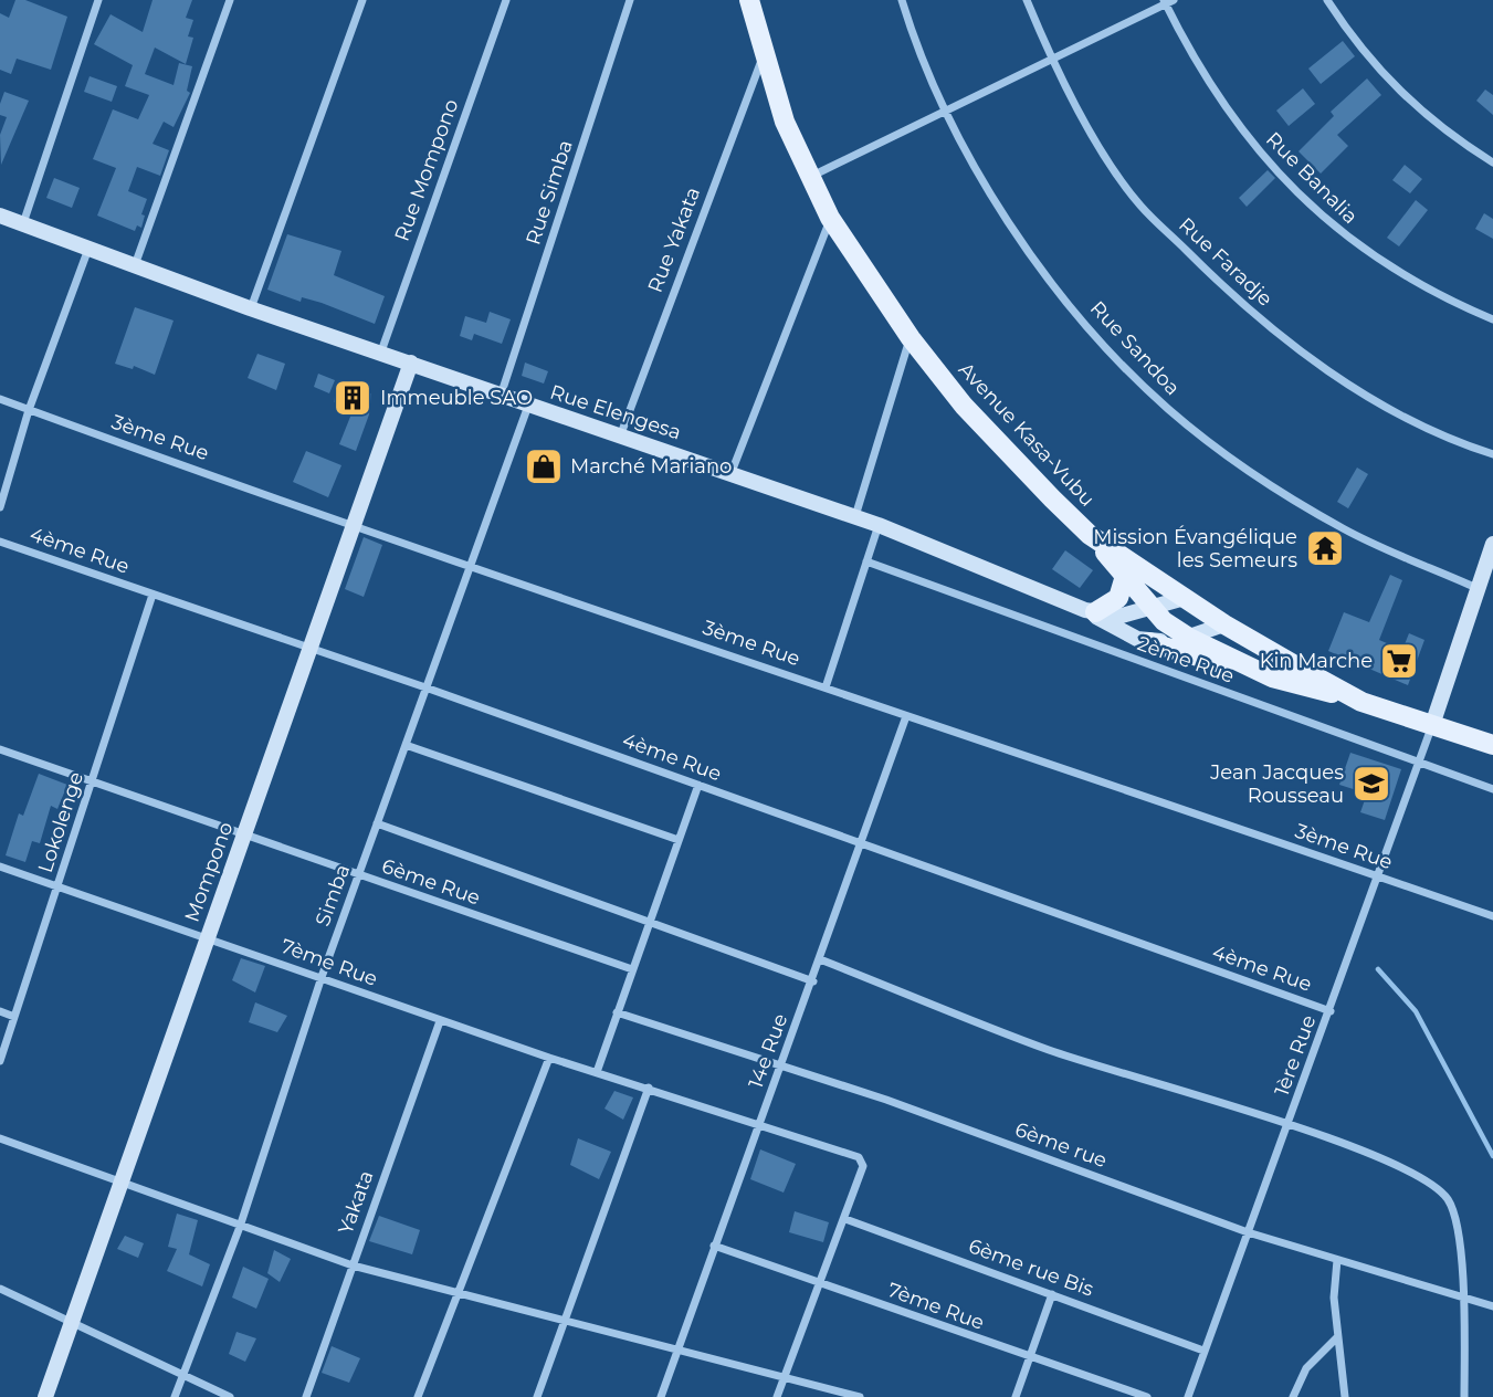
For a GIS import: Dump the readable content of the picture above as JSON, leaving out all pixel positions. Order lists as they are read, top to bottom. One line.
{"streets":{"main road":["Avenue Kasa-Vubu"],"street":["Rue Mompono","Rue Banalia","Rue Simba","Rue Yakata","Rue Faradje","Rue Sandoa","Rue Elengesa","3ème Rue","4ème Rue","2ème Rue","Lokolenge","Mompono","6ème Rue","Simba","7ème Rue","14e Rue","1ère Rue","6ème rue","Yakata","6ème rue Bis"]},"crossings":[["Rue Mompono","Rue Elengesa"],["Rue Simba","Rue Elengesa"],["Rue Yakata","Rue Elengesa"],["Rue Yakata","Avenue Kasa-Vubu"],["Rue Elengesa","Mompono"],["Rue Elengesa","Simba"],["Avenue Kasa-Vubu","1ère Rue"],["3ème Rue","Mompono"],["3ème Rue","Simba"],["3ème Rue","14e Rue"],["3ème Rue","1ère Rue"],["4ème Rue","Lokolenge"],["4ème Rue","Mompono"],["4ème Rue","Simba"],["4ème Rue","14e Rue"],["4ème Rue","1ère Rue"],["2ème Rue","1ère Rue"],["Lokolenge","6ème Rue"],["Lokolenge","7ème Rue"],["Mompono","6ème Rue"],["Mompono","7ème Rue"],["6ème Rue","Simba"],["Simba","7ème Rue"],["7ème Rue","14e Rue"],["7ème Rue","Yakata"],["7ème Rue","6ème rue Bis"],["14e Rue","6ème rue"],["1ère Rue","6ème rue"],["1ère Rue","6ème rue Bis"]],"places":{"building":["Immeuble SAO"],"shop":["Marché Mariano"],"temple":["Mission Évangélique les Semeurs"],"supermarket":["Kin Marche"],"school or university":["Jean Jacques Rousseau"]}}
